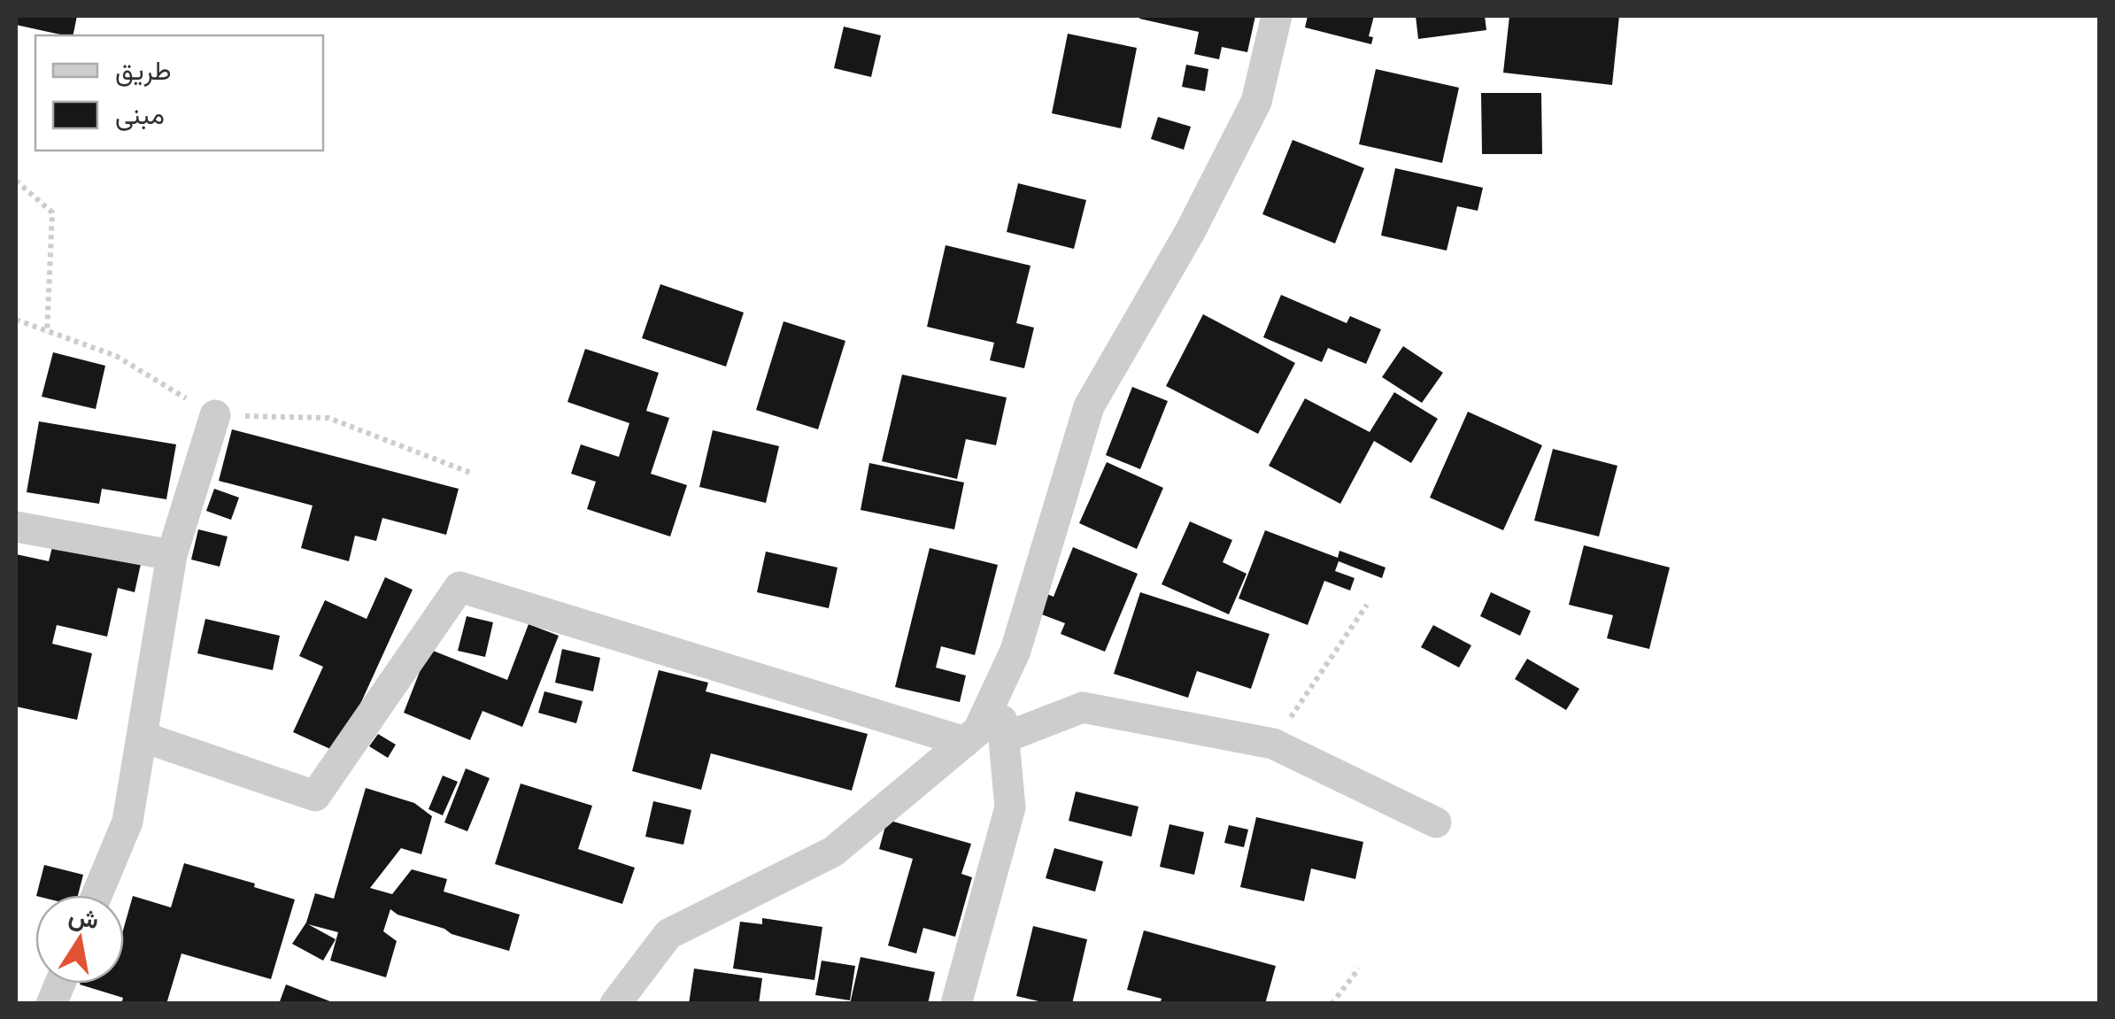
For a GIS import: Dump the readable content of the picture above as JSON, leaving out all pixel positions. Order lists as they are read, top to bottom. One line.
{"legend":["طريق","مبنى"],"north":"top"}
